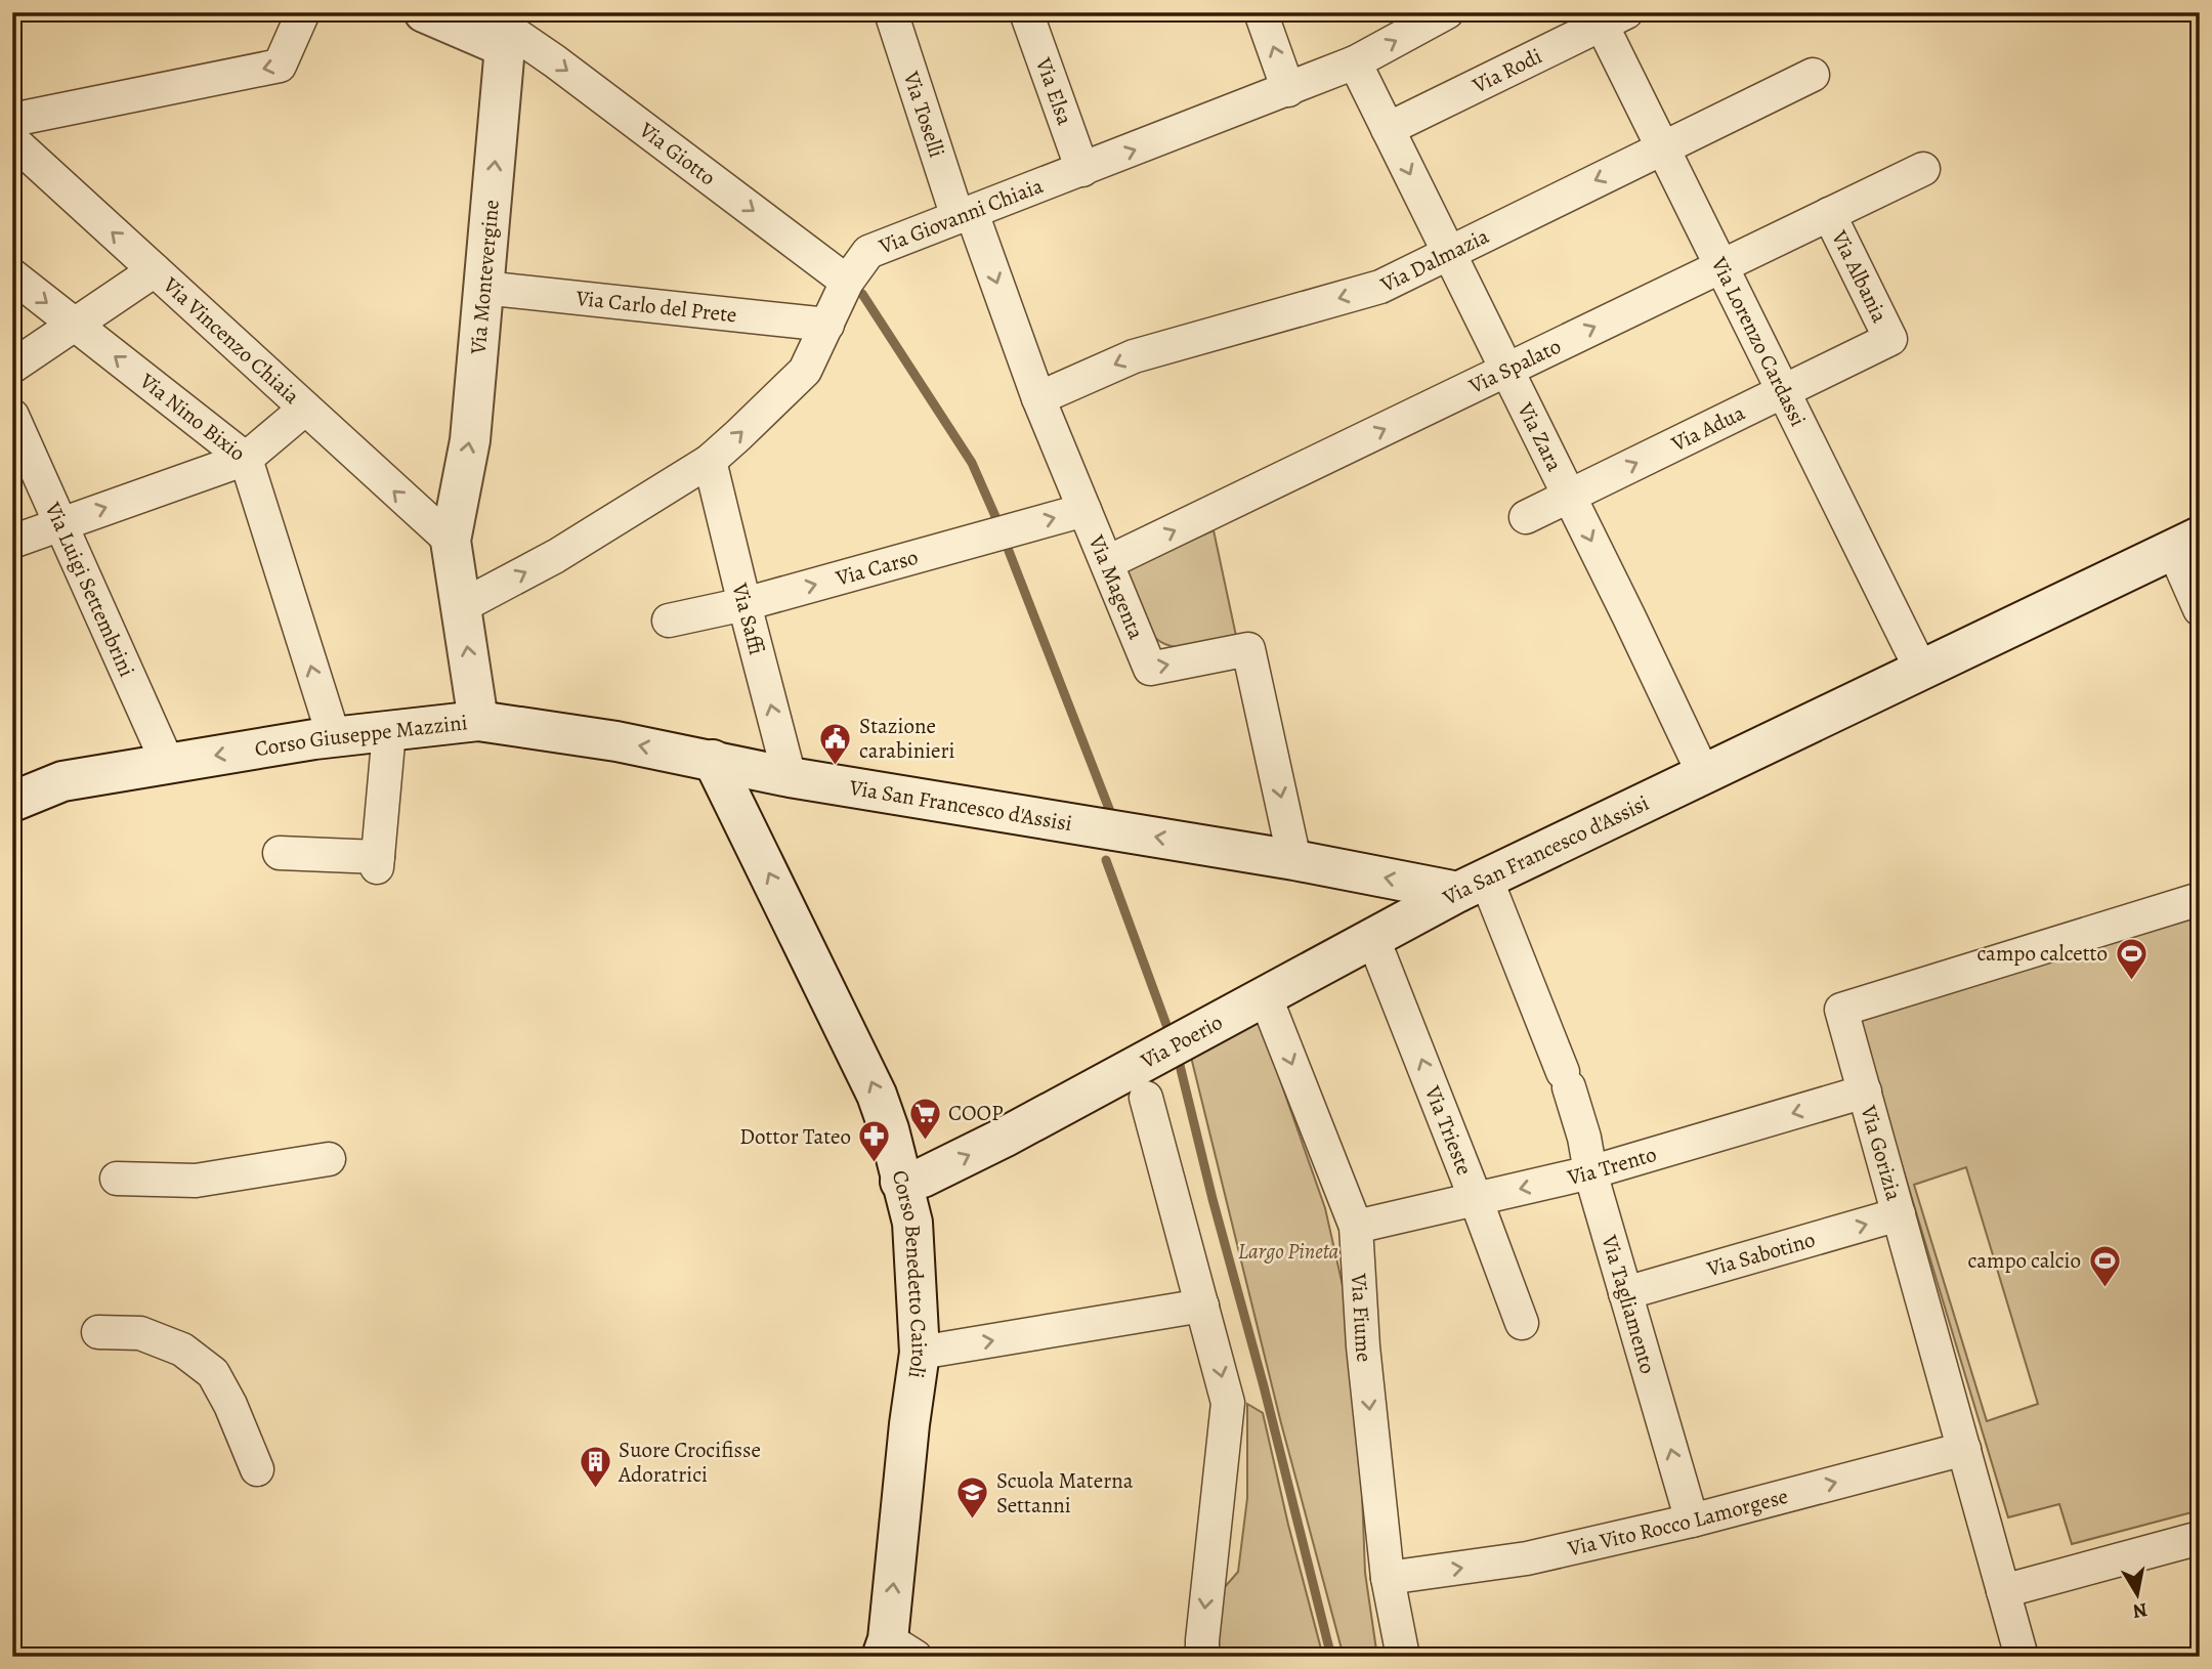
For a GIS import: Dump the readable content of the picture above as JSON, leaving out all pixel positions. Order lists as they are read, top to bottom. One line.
{"streets":{"main road":["Via Montevergine","Corso Giuseppe Mazzini","Via San Francesco d'Assisi","Via Poerio","Corso Benedetto Cairoli"],"street":["Via Rodi","Via Elsa","Via Toselli","Via Giotto","Via Giovanni Chiaia","Via Dalmazia","Via Albania","Via Carlo del Prete","Via Vincenzo Chiaia","Via Lorenzo Cardassi","Via Spalato","Via Nino Bixio","Via Adua","Via Zara","Via Carso","Via Magenta","Via Luigi Settembrini","Via Saffi","Via Trieste","Via Gorizia","Via Trento","Via Sabotino","Via Tagliamento","Via Fiume","Via Vito Rocco Lamorgese"]},"crossings":[["Via Rodi","Via Lorenzo Cardassi"],["Via Rodi","Via Zara"],["Via Elsa","Via Giovanni Chiaia"],["Via Toselli","Via Giovanni Chiaia"],["Via Toselli","Via Magenta"],["Via Giotto","Via Giovanni Chiaia"],["Via Giotto","Via Montevergine"],["Via Giovanni Chiaia","Via Montevergine"],["Via Giovanni Chiaia","Via Carlo del Prete"],["Via Giovanni Chiaia","Via Zara"],["Via Giovanni Chiaia","Via Magenta"],["Via Giovanni Chiaia","Via Saffi"],["Via Dalmazia","Via Lorenzo Cardassi"],["Via Dalmazia","Via Zara"],["Via Dalmazia","Via Magenta"],["Via Albania","Via Spalato"],["Via Albania","Via Adua"],["Via Montevergine","Via Carlo del Prete"],["Via Montevergine","Via Vincenzo Chiaia"],["Via Montevergine","Corso Giuseppe Mazzini"],["Via Lorenzo Cardassi","Via Spalato"],["Via Lorenzo Cardassi","Via Adua"],["Via Lorenzo Cardassi","Via San Francesco d'Assisi"],["Via Spalato","Via Zara"],["Via Spalato","Via Magenta"],["Via Nino Bixio","Corso Giuseppe Mazzini"],["Via Adua","Via Zara"],["Via Zara","Via San Francesco d'Assisi"],["Via Carso","Via Magenta"],["Via Carso","Via Saffi"],["Via Magenta","Via San Francesco d'Assisi"],["Via Luigi Settembrini","Corso Giuseppe Mazzini"],["Via Saffi","Via San Francesco d'Assisi"],["Corso Giuseppe Mazzini","Via San Francesco d'Assisi"],["Corso Giuseppe Mazzini","Corso Benedetto Cairoli"],["Via San Francesco d'Assisi","Via Poerio"],["Via San Francesco d'Assisi","Corso Benedetto Cairoli"],["Via San Francesco d'Assisi","Via Tagliamento"],["Via Poerio","Via Trieste"],["Via Poerio","Corso Benedetto Cairoli"],["Via Poerio","Via Tagliamento"],["Via Poerio","Via Fiume"],["Via Trieste","Via Trento"],["Via Gorizia","Via Trento"],["Via Gorizia","Via Sabotino"],["Via Gorizia","Via Vito Rocco Lamorgese"],["Via Trento","Via Tagliamento"],["Via Trento","Via Fiume"],["Via Sabotino","Via Tagliamento"],["Via Tagliamento","Via Vito Rocco Lamorgese"],["Via Fiume","Via Vito Rocco Lamorgese"]],"one_way":["Via Giotto","Via Giovanni Chiaia","Via Dalmazia","Via Montevergine","Via Vincenzo Chiaia","Via Spalato","Via Adua","Via Zara","Via Carso","Via Magenta","Via Saffi","Corso Giuseppe Mazzini","Via San Francesco d'Assisi","Via Poerio","Via Trento","Via Sabotino","Corso Benedetto Cairoli","Via Tagliamento","Via Vito Rocco Lamorgese"],"parks":["Largo Pineta"],"places":{"public building":["Stazione carabinieri"],"sports":["campo calcetto","campo calcio"],"supermarket":["COOP"],"pharmacy":["Dottor Tateo"],"building":["Suore Crocifisse Adoratrici"],"school or university":["Scuola Materna Settanni"]},"north":"bottom"}
